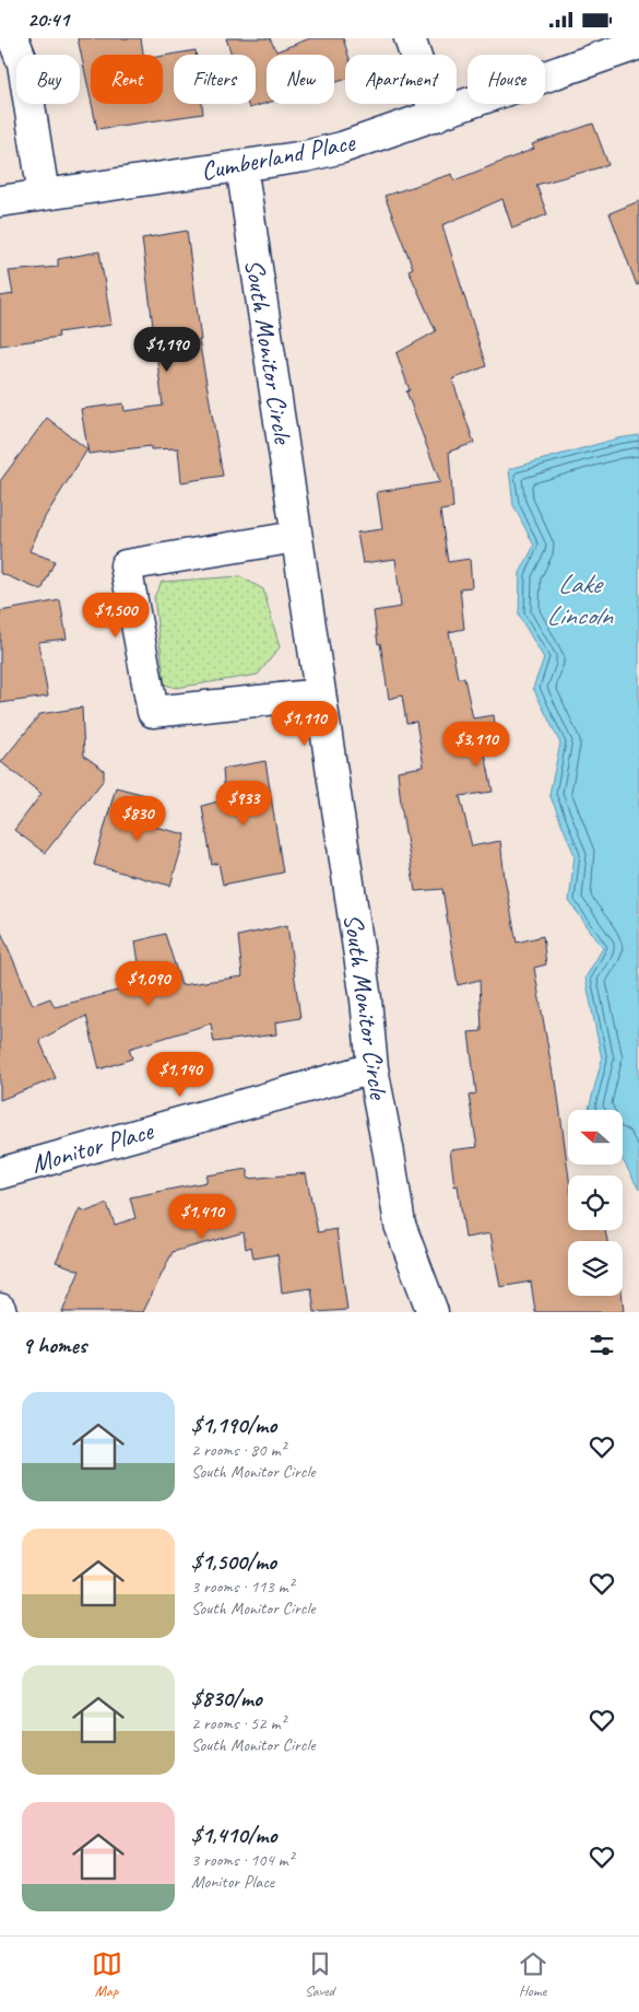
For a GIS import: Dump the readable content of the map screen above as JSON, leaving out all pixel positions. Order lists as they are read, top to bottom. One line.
{"streets":{"street":["Cumberland Place","South Monitor Circle","Monitor Place"]},"crossings":[["Cumberland Place","South Monitor Circle"],["South Monitor Circle","Monitor Place"]],"water":["Lake Lincoln"],"north":"left","page":{"status":"20:41","chip":["Buy","Rent","Filters","New","Apartment","House"],"price":["$1,190","$1,500","$1,110","$3,110","$933","$830","$1,090","$1,140","$1,410"],"heading":"9 homes","list":[{"name":"$1,190/mo","note":"2 rooms · 80 m² · South Monitor Circle"},{"name":"$1,500/mo","note":"3 rooms · 113 m² · South Monitor Circle"},{"name":"$830/mo","note":"2 rooms · 52 m² · South Monitor Circle"},{"name":"$1,410/mo","note":"3 rooms · 104 m² · Monitor Place"}],"tabs":["Map","Saved","Home"]}}
